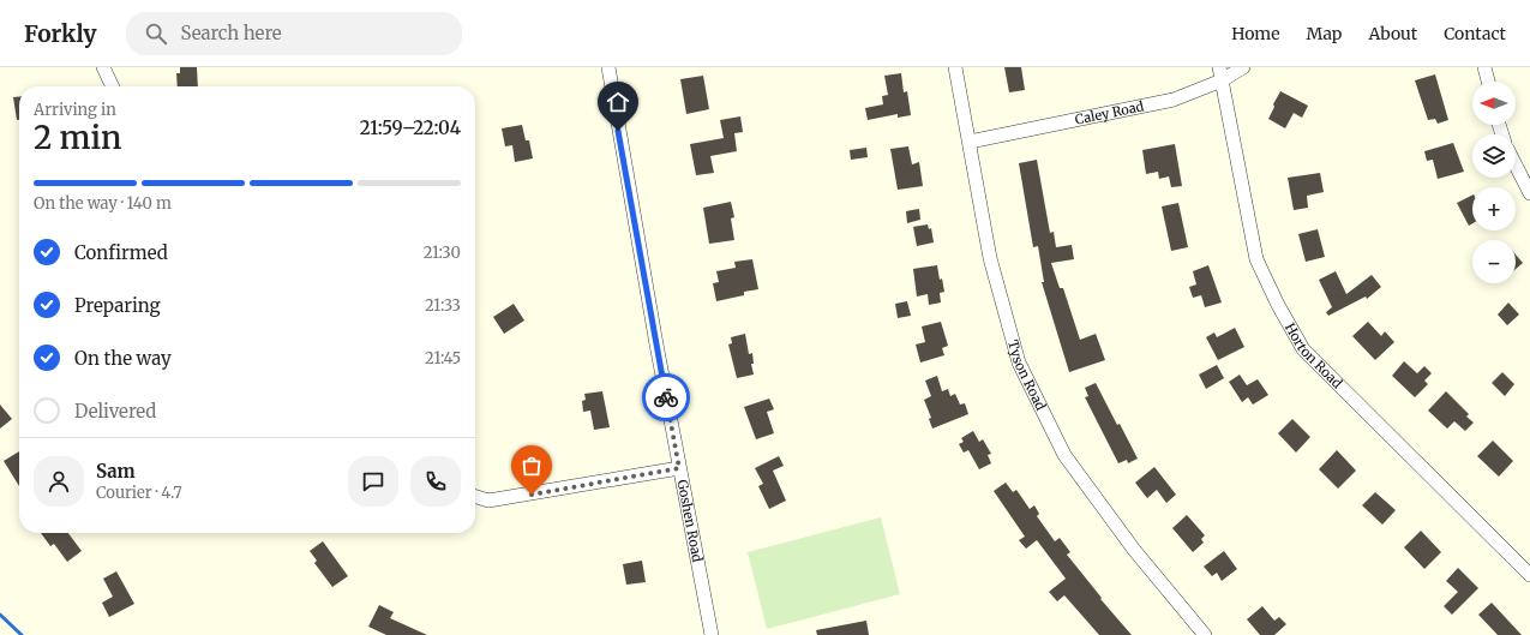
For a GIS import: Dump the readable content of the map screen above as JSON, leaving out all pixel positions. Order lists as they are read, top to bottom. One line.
{"streets":{"street":["Caley Road","Horton Road","Tyson Road","Goshen Road"]},"crossings":[["Caley Road","Horton Road"],["Caley Road","Tyson Road"]],"north":"left","page":{"header":"Forkly","search":"Search here","nav":["Home","Map","About","Contact"],"map_buttons":["+","−"],"heading":["2 min","Arriving in","21:59–22:04"],"panel":["Sam","Courier · 4.7"],"bar":"On the way · 140 m","list":[["Confirmed","21:30"],["Preparing","21:33"],["On the way","21:45"],"Delivered"]}}
